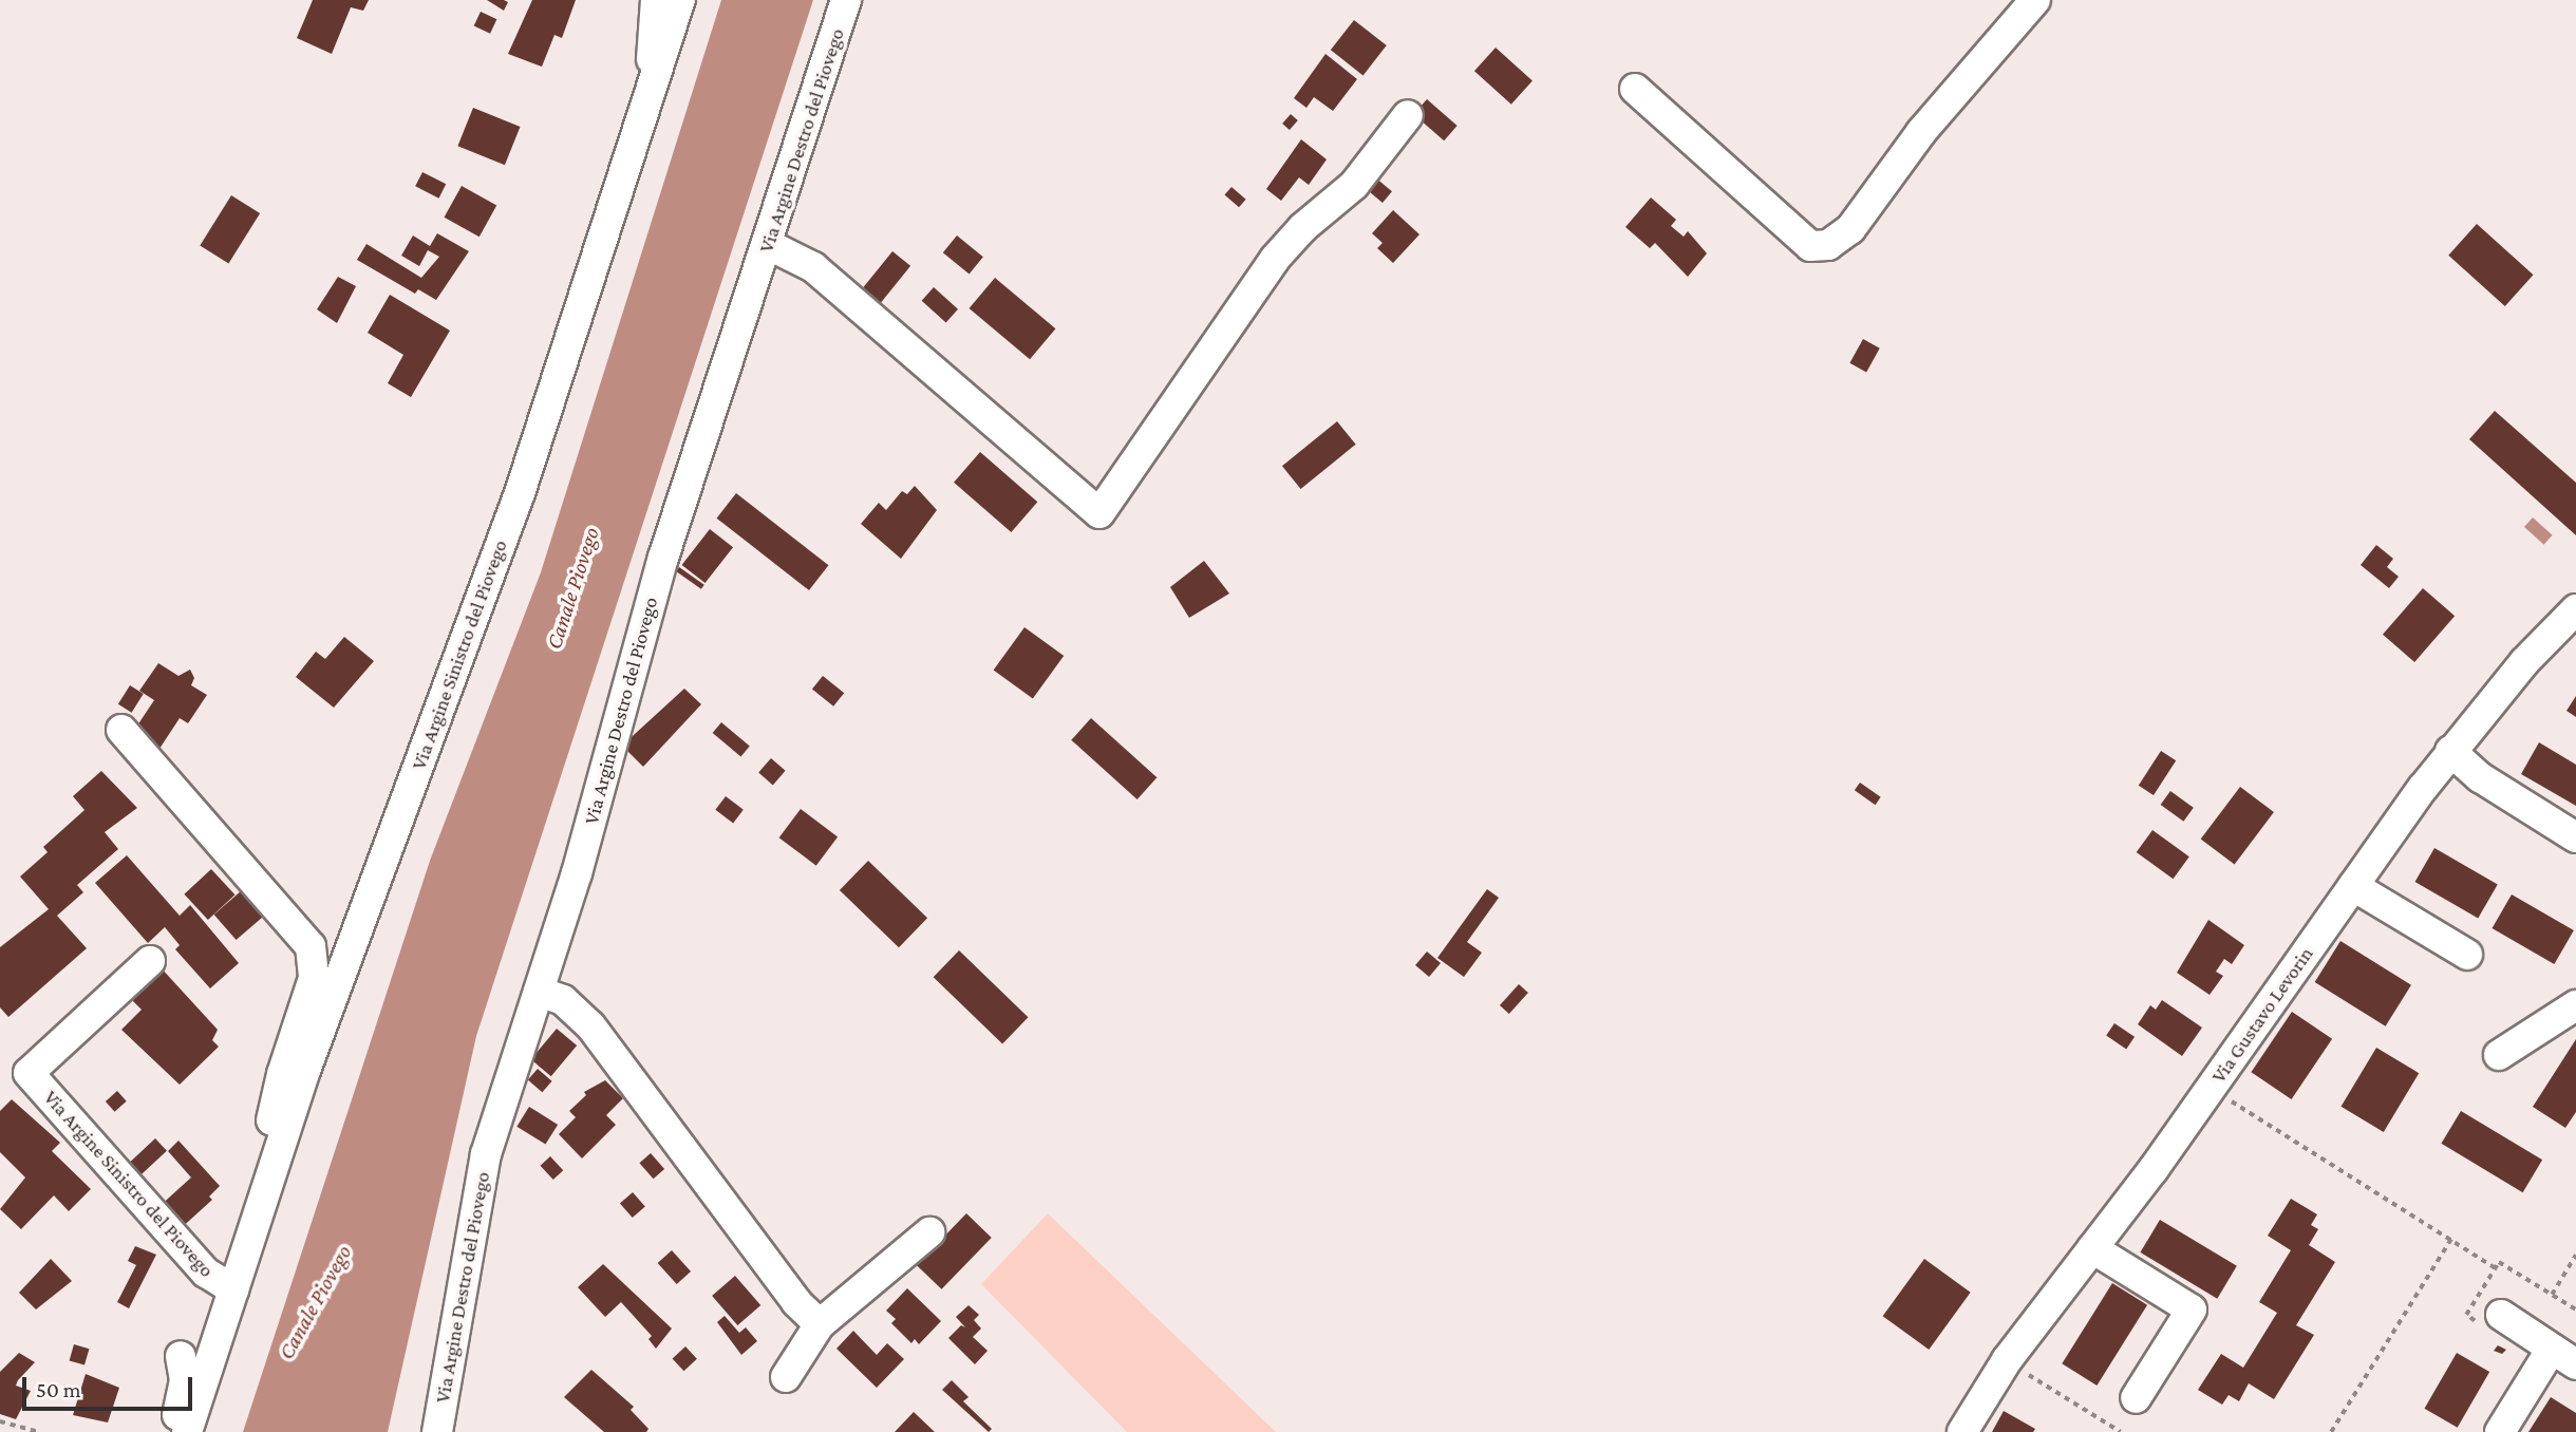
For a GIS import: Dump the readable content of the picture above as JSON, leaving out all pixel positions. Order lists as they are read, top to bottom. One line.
{"streets":{"street":["Via Argine Destro del Piovego","Via Argine Sinistro del Piovego","Via Gustavo Levorin"]},"water":["Canale Piovego"],"scale_bar":"50 m"}
